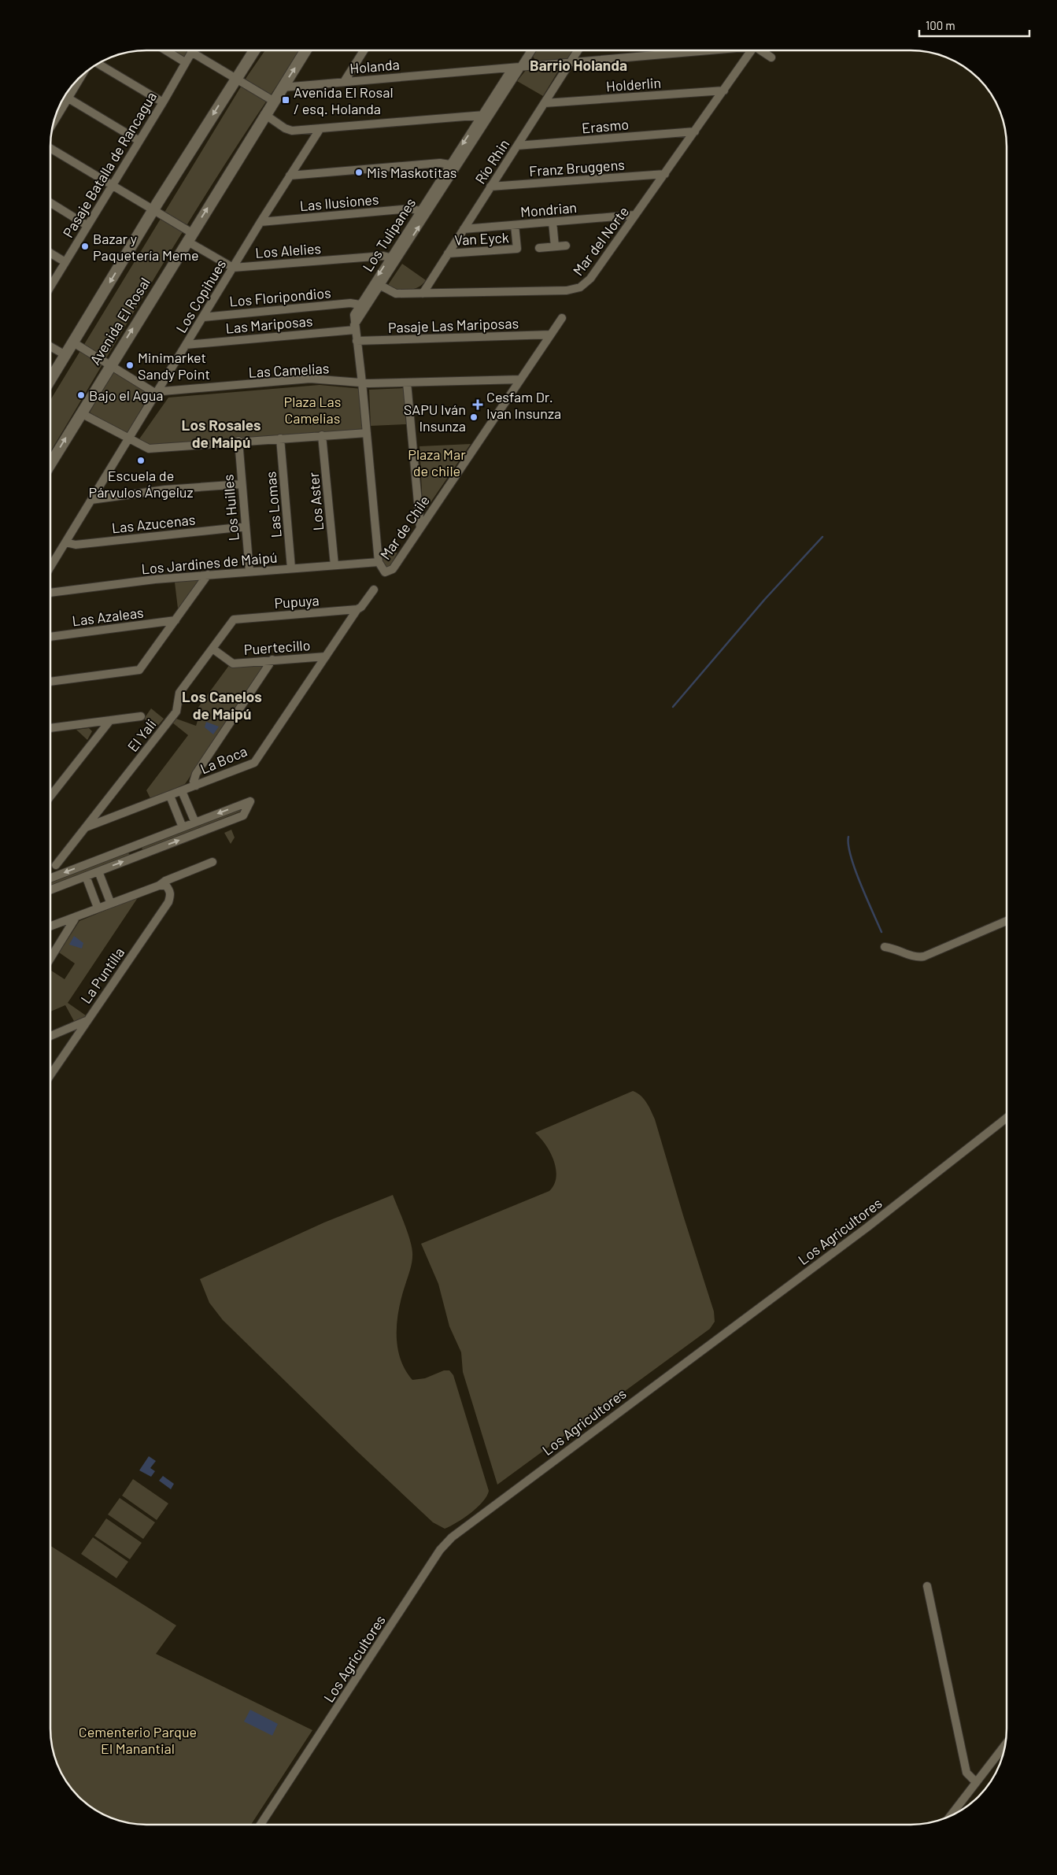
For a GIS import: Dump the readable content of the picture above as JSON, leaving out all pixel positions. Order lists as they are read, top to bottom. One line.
{"streets":{"street":["Holanda","Holderlin","Erasmo","Río Rhin","Pasaje Batalla de Rancagua","Franz Bruggens","Las Ilusiones","Mondrian","Los Tulipanes","Van Eyck","Mar del Norte","Los Alelies","Los Copihues","Los Floripondios","Avenida El Rosal","Las Mariposas","Pasaje Las Mariposas","Las Camelias","Los Aster","Las Lomas","Los Huilles","Las Azucenas","Mar de Chile","Los Jardines de Maipú","Pupuya","Las Azaleas","Puertecillo","El Yali","La Boca","La Puntilla","Los Agricultores"]},"crossings":[["Holanda","Río Rhin"],["Holanda","Los Tulipanes"],["Holanda","Avenida El Rosal"],["Holderlin","Río Rhin"],["Holderlin","Mar del Norte"],["Erasmo","Río Rhin"],["Erasmo","Mar del Norte"],["Río Rhin","Franz Bruggens"],["Río Rhin","Mondrian"],["Río Rhin","Van Eyck"],["Río Rhin","Mar del Norte"],["Franz Bruggens","Mar del Norte"],["Las Ilusiones","Los Tulipanes"],["Las Ilusiones","Los Copihues"],["Mondrian","Van Eyck"],["Mondrian","Mar del Norte"],["Los Tulipanes","Mar del Norte"],["Los Tulipanes","Los Alelies"],["Los Tulipanes","Los Floripondios"],["Los Tulipanes","Las Mariposas"],["Los Tulipanes","Pasaje Las Mariposas"],["Los Tulipanes","Las Camelias"],["Los Tulipanes","Mar de Chile"],["Los Tulipanes","Los Jardines de Maipú"],["Los Alelies","Los Copihues"],["Los Copihues","Los Floripondios"],["Los Copihues","Las Mariposas"],["Los Copihues","Las Camelias"],["Los Copihues","Las Azucenas"],["Avenida El Rosal","Las Camelias"],["Pasaje Las Mariposas","Mar de Chile"],["Las Camelias","Mar de Chile"],["Los Aster","Los Jardines de Maipú"],["Las Lomas","Los Jardines de Maipú"],["Los Huilles","Las Azucenas"],["Los Huilles","Los Jardines de Maipú"],["Pupuya","El Yali"],["Pupuya","La Boca"],["Puertecillo","El Yali"],["Puertecillo","La Boca"],["El Yali","La Boca"]],"districts":["Barrio Holanda","Los Rosales de Maipú","Los Canelos de Maipú"],"parks":["Plaza Las Camelias","Plaza Mar de chile","Cementerio Parque El Manantial"],"places":{"transit":["Avenida El Rosal / esq. Holanda"],"other":["Mis Maskotitas","Bazar y Paquetería Meme","Minimarket Sandy Point","Bajo el Agua","SAPU Iván Insunza","Escuela de Párvulos Ángeluz"],"health":["Cesfam Dr. Ivan Insunza"]},"scale_bar":"100 m"}
